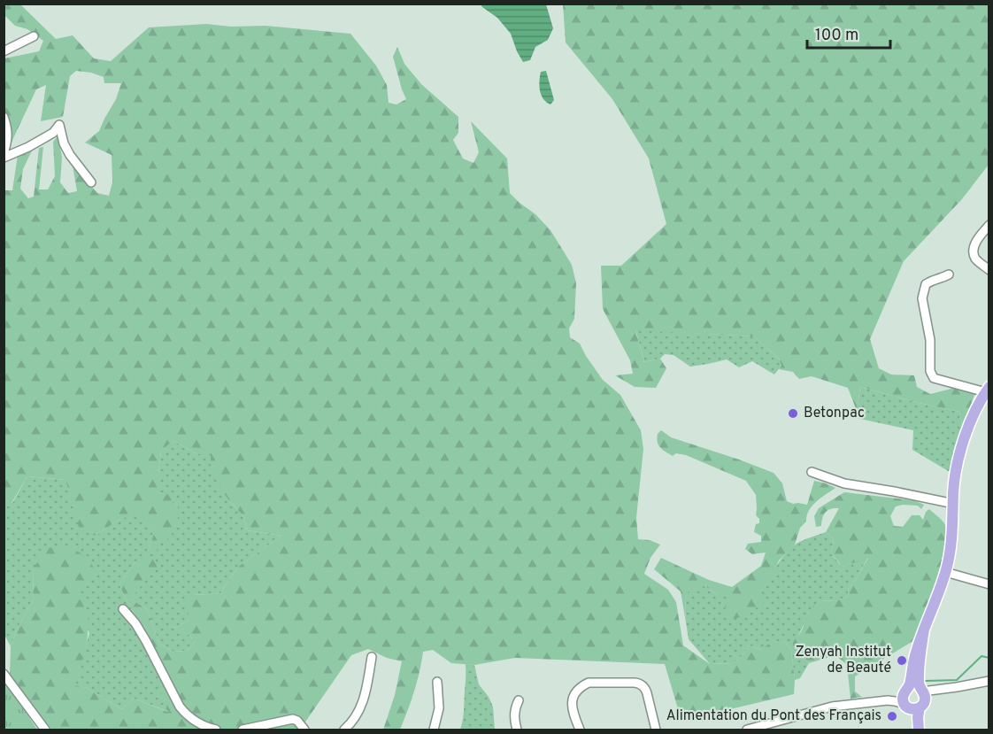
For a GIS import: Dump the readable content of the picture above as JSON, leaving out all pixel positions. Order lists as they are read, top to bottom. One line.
{"places":["Betonpac","Zenyah Institut de Beauté","Alimentation du Pont des Français"],"scale_bar":"100 m"}
